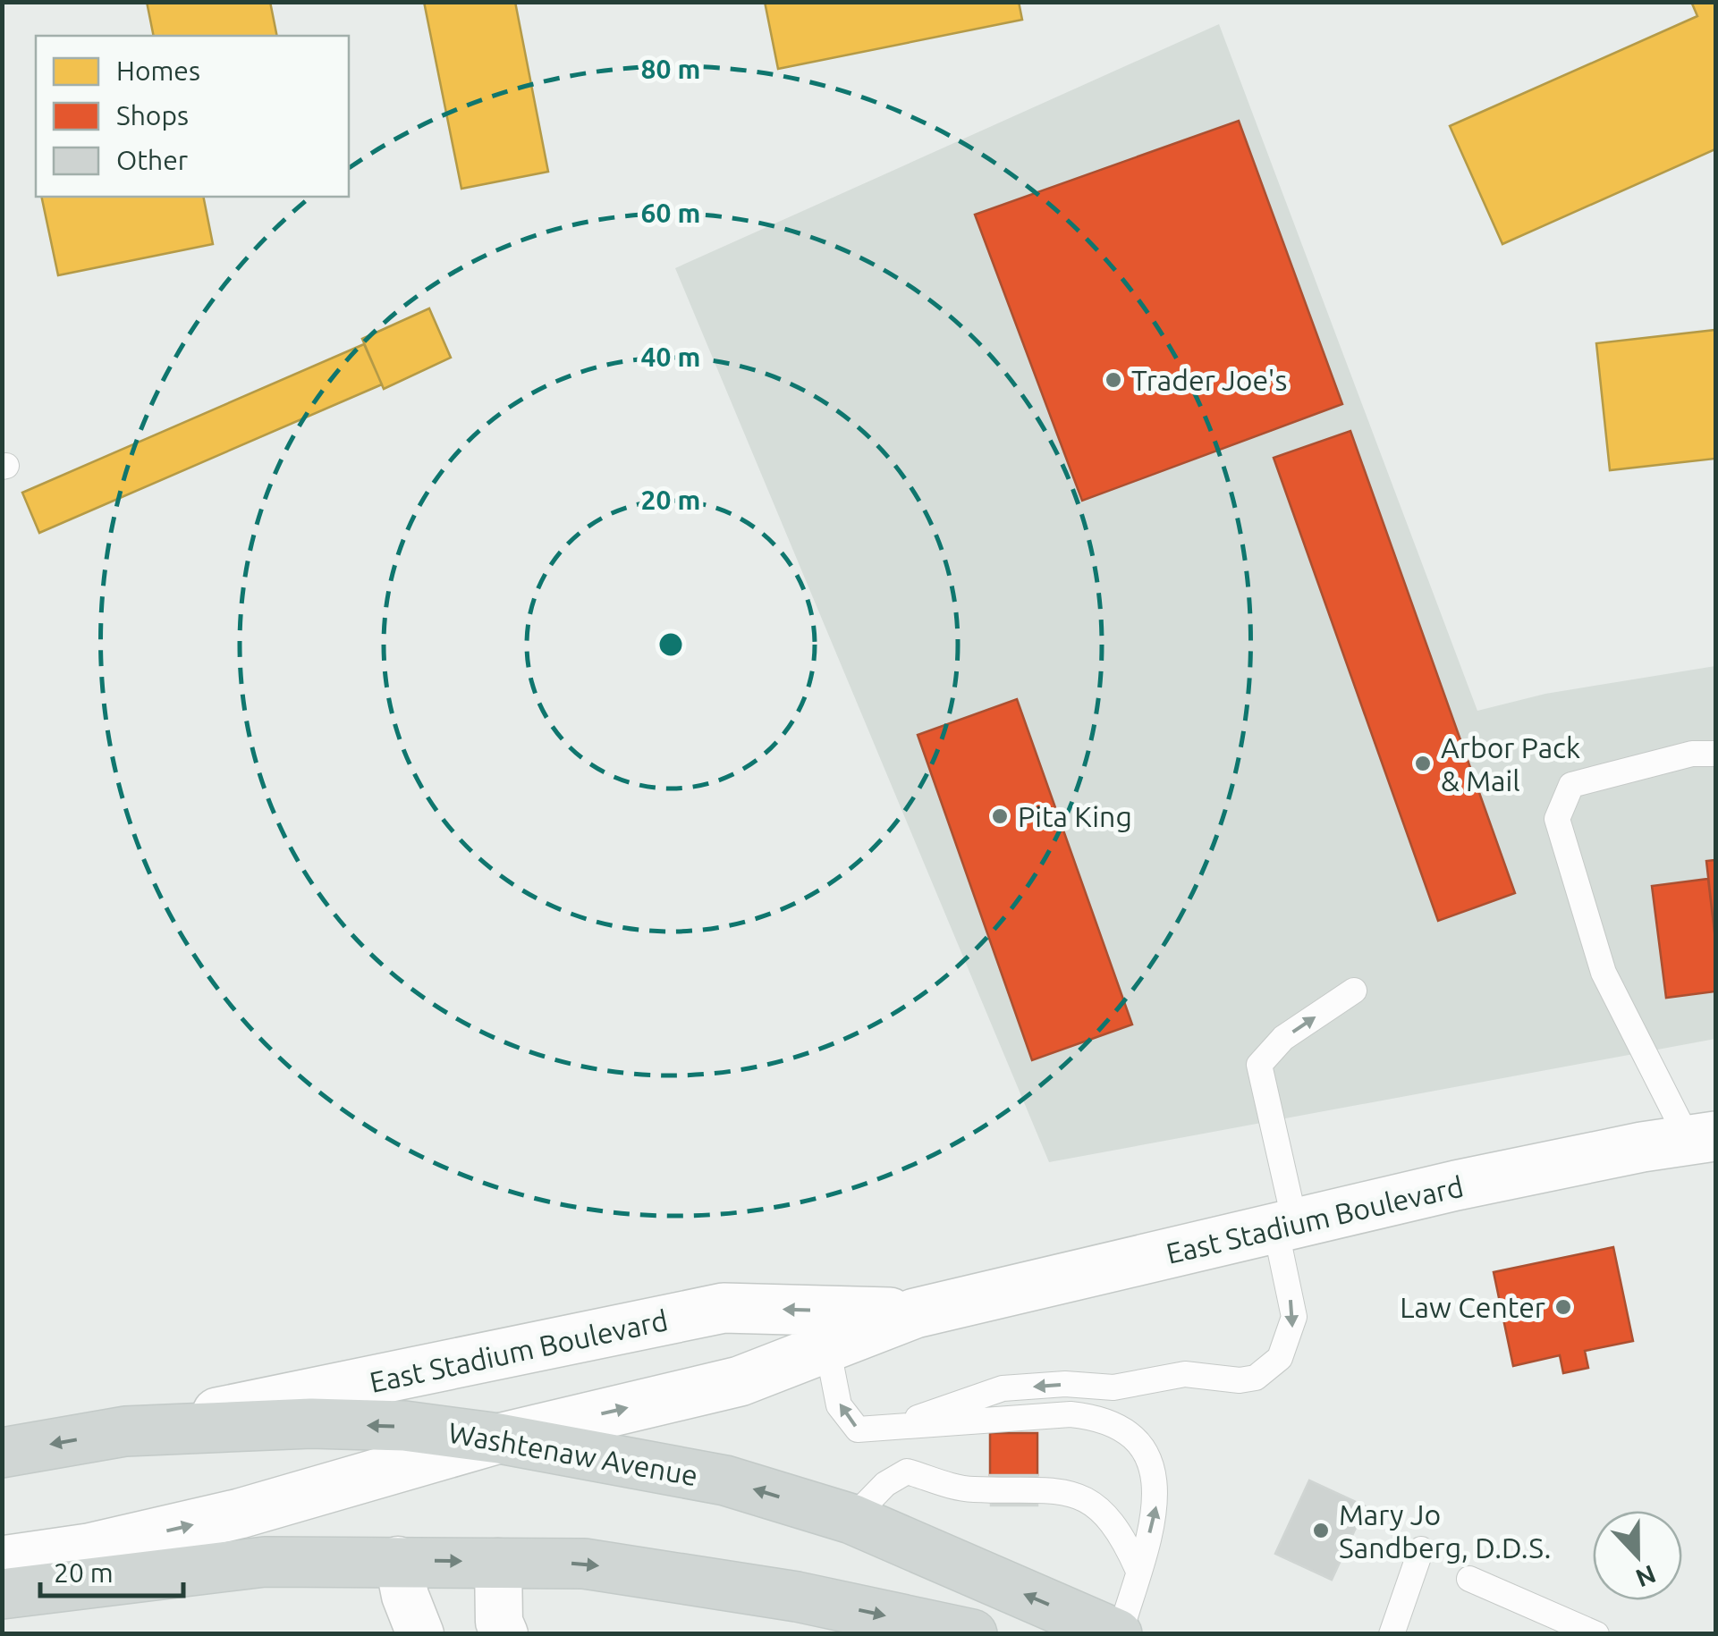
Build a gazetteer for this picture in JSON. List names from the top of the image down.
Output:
{
  "streets": {
    "main road": ["East Stadium Boulevard", "Washtenaw Avenue"]
  },
  "crossings": [
    ["East Stadium Boulevard", "Washtenaw Avenue"]
  ],
  "places": [
    "Trader Joe's",
    "Arbor Pack & Mail",
    "Pita King",
    "Law Center",
    "Mary Jo Sandberg, D.D.S."
  ],
  "legend": ["Homes", "Shops", "Other"],
  "scale_bar": "20 m",
  "north": "bottom",
  "rings": [
    "80 m",
    "60 m",
    "40 m",
    "20 m"
  ]
}
